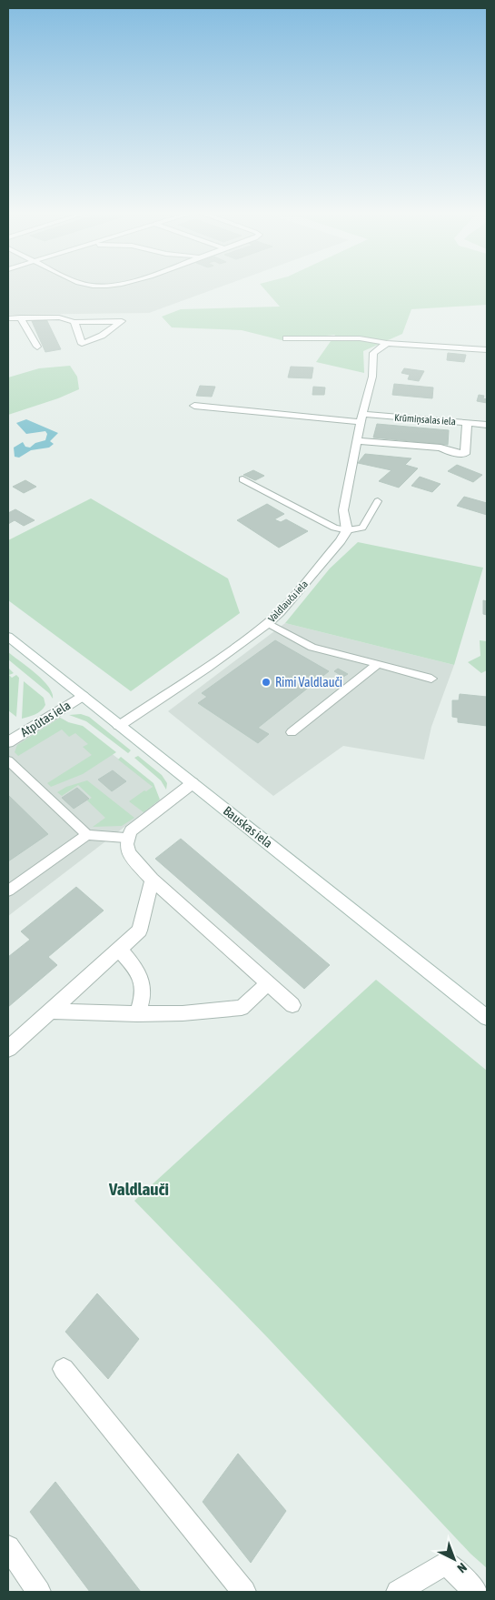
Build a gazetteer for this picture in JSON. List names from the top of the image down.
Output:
{
  "streets": {
    "street": [
      "Krūmiņsalas iela",
      "Valdlauču iela",
      "Atpūtas iela",
      "Bauskas iela"
    ]
  },
  "crossings": [
    ["Valdlauču iela", "Bauskas iela"],
    ["Atpūtas iela", "Bauskas iela"]
  ],
  "districts": ["Valdlauči"],
  "places": ["Rimi Valdlauči"],
  "north": "bottom right"
}
